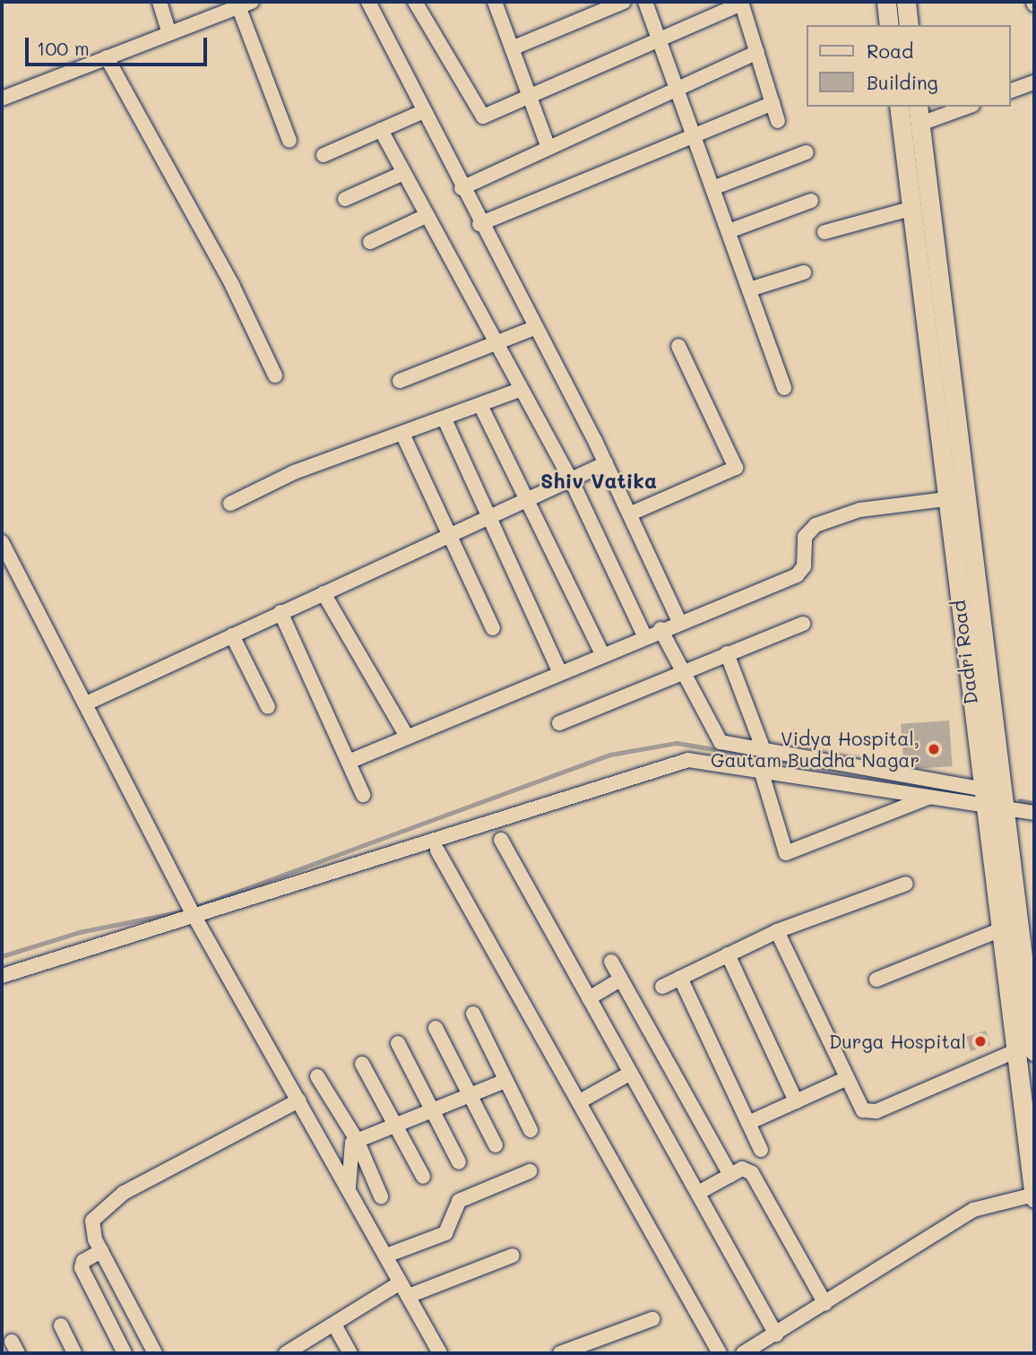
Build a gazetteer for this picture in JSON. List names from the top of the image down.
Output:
{
  "streets": {
    "street": ["Dadri Road"]
  },
  "districts": ["Shiv Vatika"],
  "places": ["Vidya Hospital, Gautam Buddha Nagar", "Durga Hospital"],
  "legend": ["Road", "Building"],
  "scale_bar": "100 m"
}
